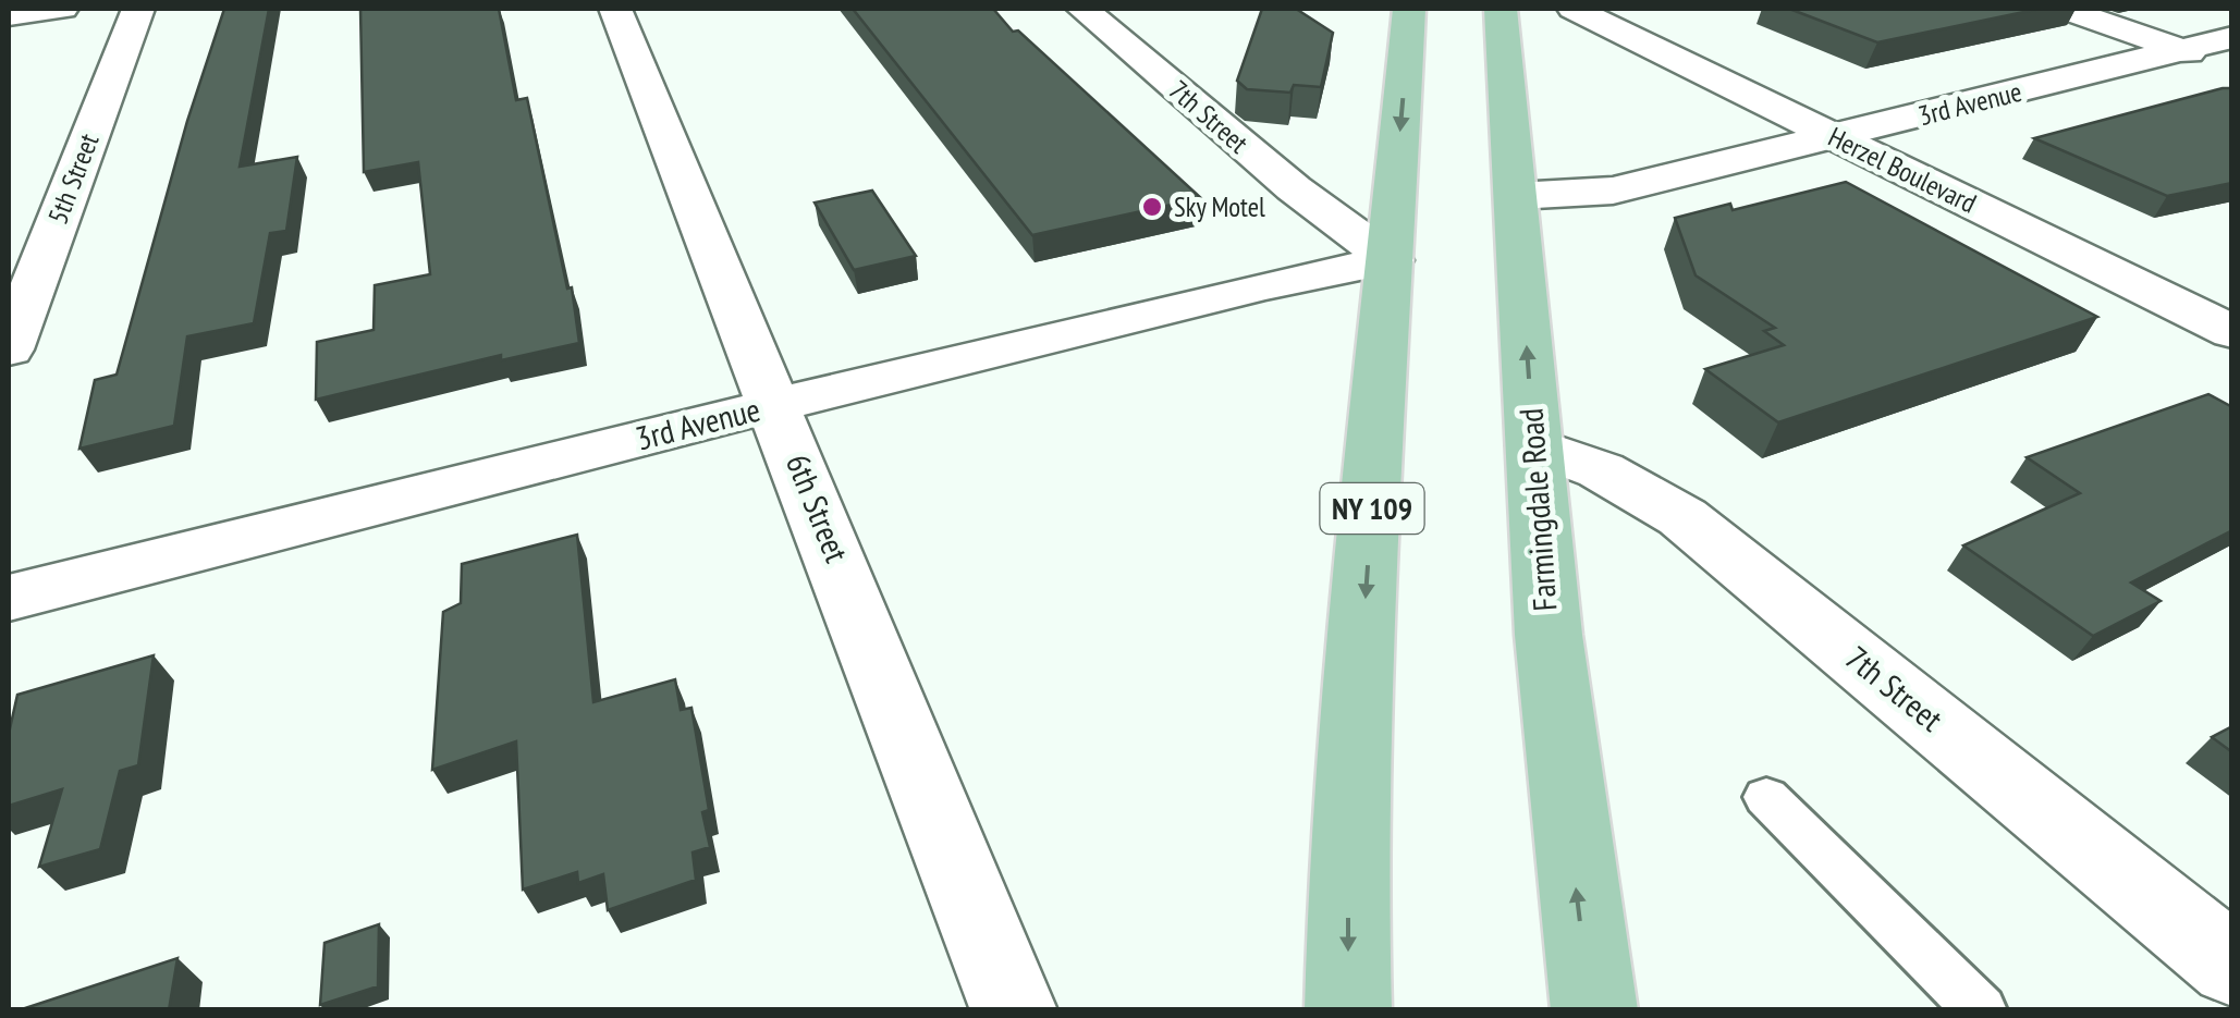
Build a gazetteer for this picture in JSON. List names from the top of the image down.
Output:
{
  "streets": {
    "main road": ["NY 109", "Farmingdale Road"],
    "street": [
      "3rd Avenue",
      "7th Street",
      "Herzel Boulevard",
      "5th Street",
      "6th Street"
    ]
  },
  "crossings": [
    ["3rd Avenue", "7th Street"],
    ["3rd Avenue", "Herzel Boulevard"],
    ["3rd Avenue", "6th Street"],
    ["3rd Avenue", "NY 109"],
    ["3rd Avenue", "Farmingdale Road"],
    ["7th Street", "NY 109"],
    ["7th Street", "Farmingdale Road"]
  ],
  "places": ["Sky Motel"]
}
